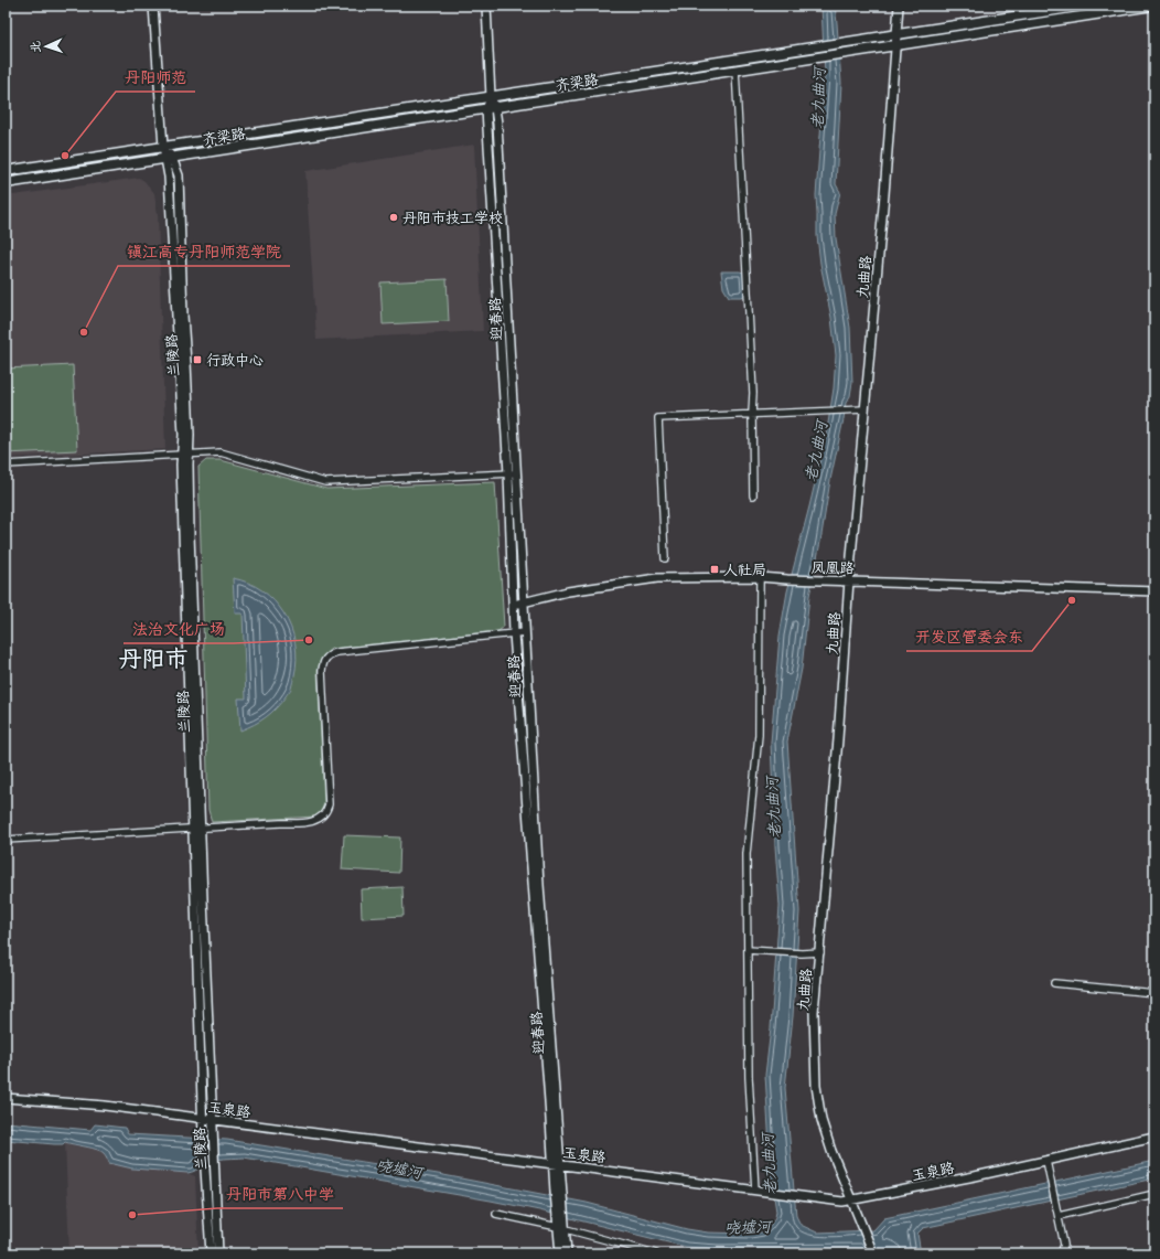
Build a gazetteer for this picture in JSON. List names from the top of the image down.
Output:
{
  "streets": {
    "main road": ["齐梁路"],
    "street": [
      "九曲路",
      "迎春路",
      "兰陵路",
      "凤凰路",
      "玉泉路"
    ]
  },
  "crossings": [
    ["齐梁路", "九曲路"],
    ["齐梁路", "迎春路"],
    ["齐梁路", "兰陵路"],
    ["九曲路", "凤凰路"],
    ["九曲路", "玉泉路"],
    ["迎春路", "凤凰路"],
    ["迎春路", "玉泉路"],
    ["兰陵路", "玉泉路"]
  ],
  "districts": ["丹阳市"],
  "water": ["老九曲河", "哓墟河"],
  "places": {
    "other": [
      "丹阳师范",
      "丹阳市技工学校",
      "镇江高专丹阳师范学院",
      "开发区管委会东",
      "法治文化广场",
      "丹阳市第八中学"
    ],
    "transit": ["行政中心", "人社局"]
  },
  "north": "left"
}
